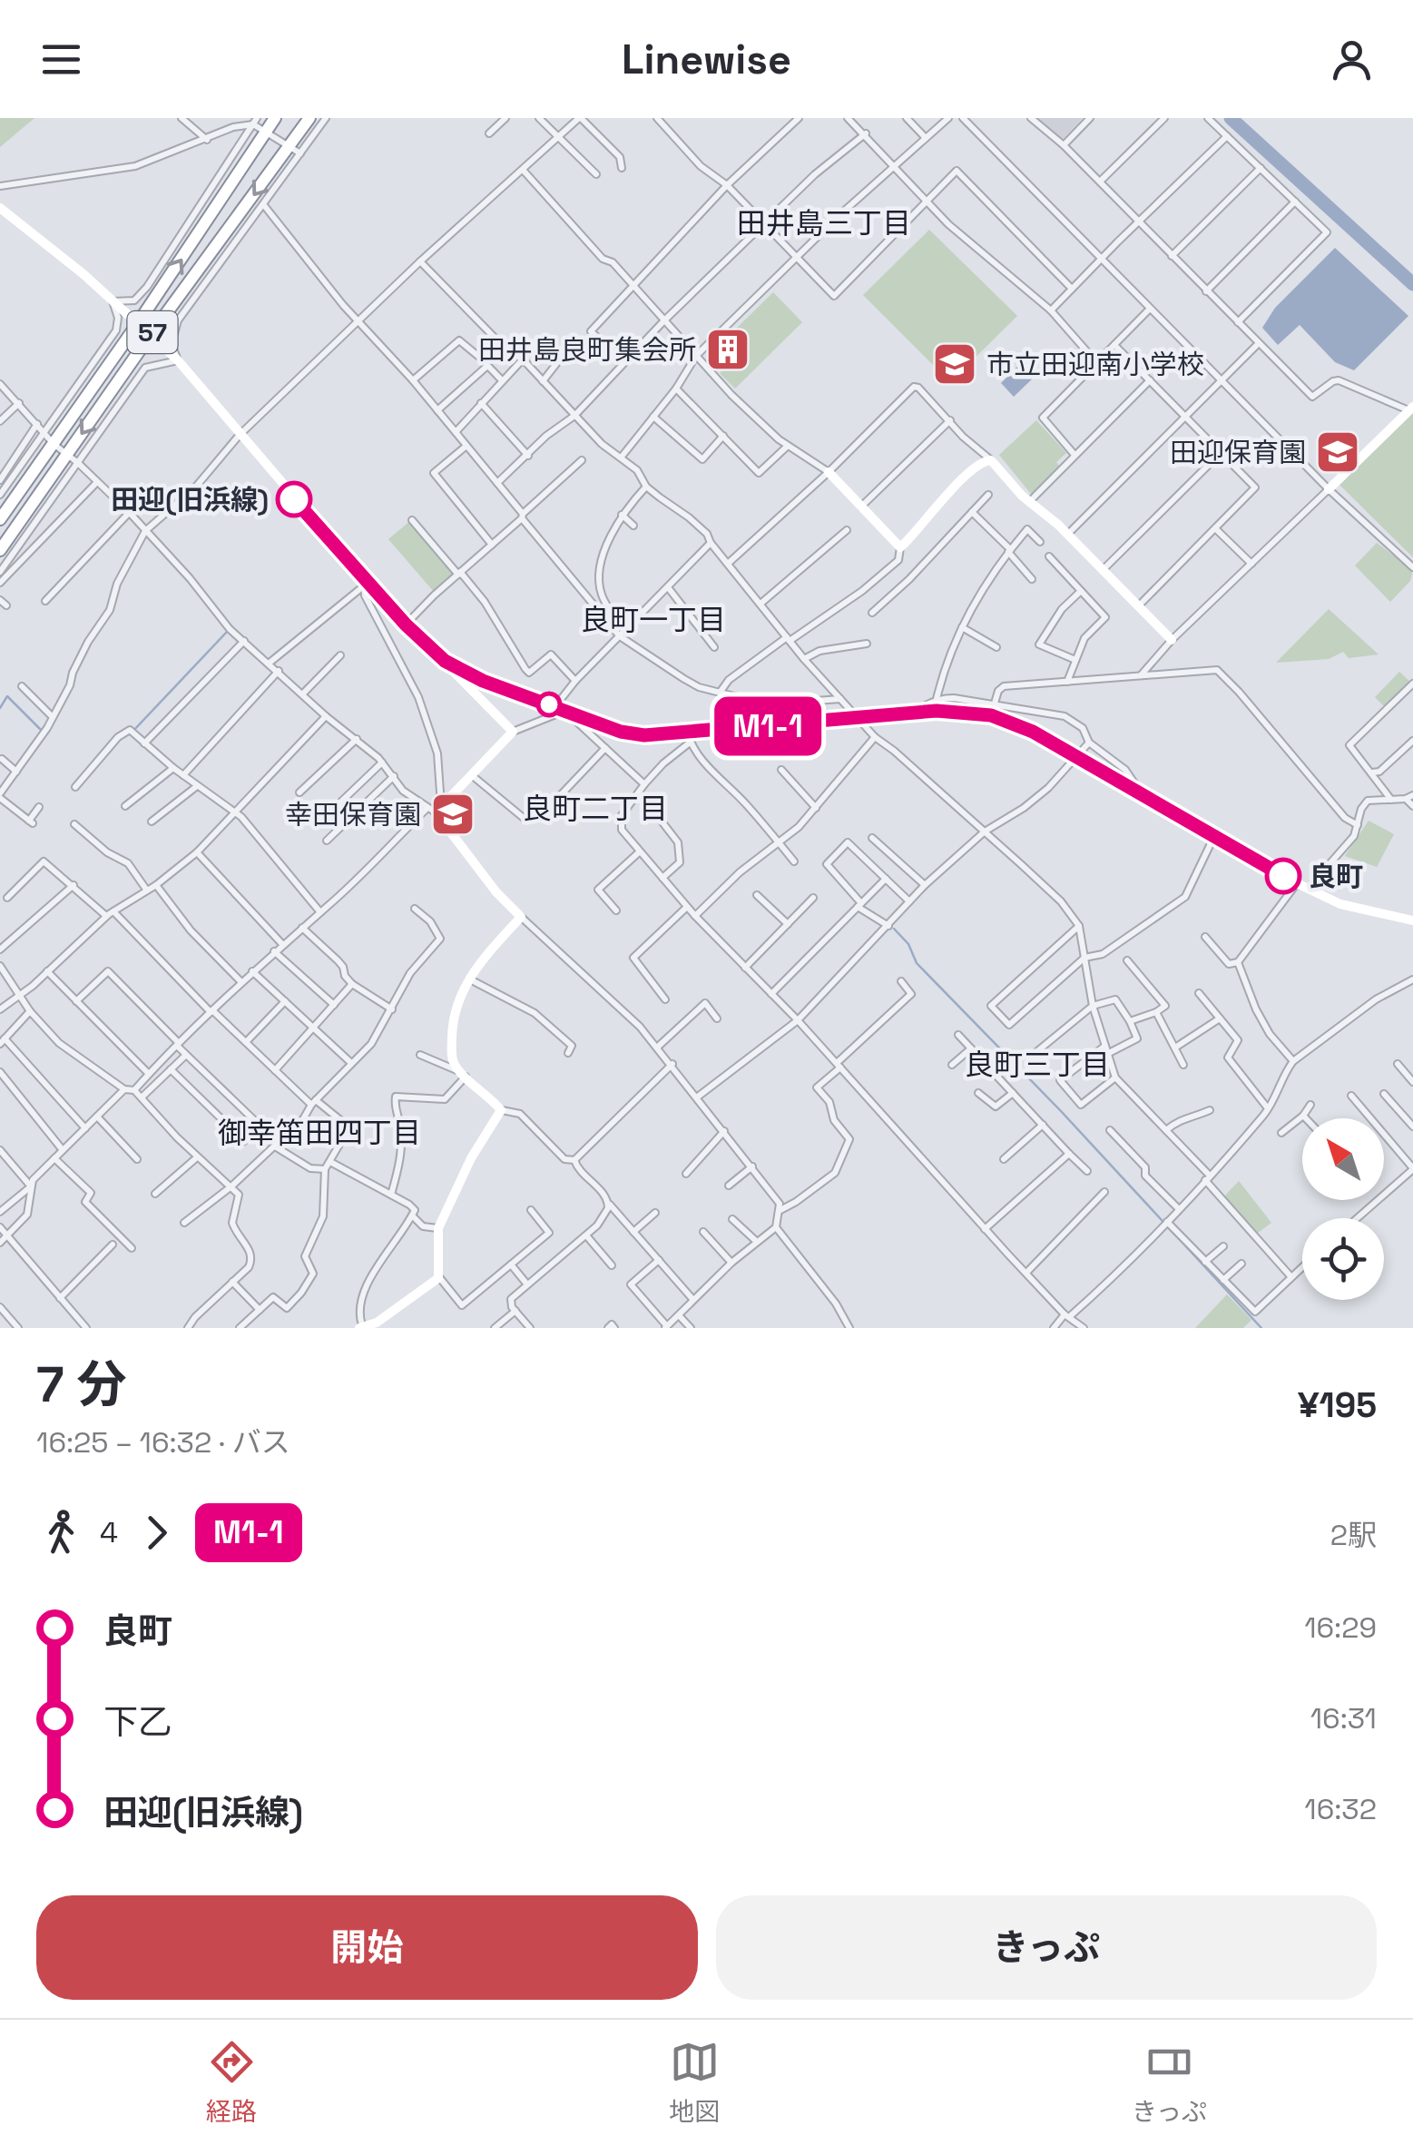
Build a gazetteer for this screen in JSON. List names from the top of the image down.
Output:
{
  "streets": {
    "highway": ["57"]
  },
  "districts": [
    "田井島三丁目",
    "良町一丁目",
    "良町二丁目",
    "良町三丁目",
    "御幸笛田四丁目"
  ],
  "places": {
    "building": ["田井島良町集会所"],
    "school or university": ["市立田迎南小学校", "田迎保育園", "幸田保育園"],
    "other": ["田迎(旧浜線)", "良町"]
  },
  "lines": ["bus line M1-1"],
  "north": "top left",
  "page": {
    "header": "Linewise",
    "on_map": "M1-1",
    "heading": ["7 分", "16:25 – 16:32 · バス", "¥195"],
    "legs": ["4", "M1-1", "2駅"],
    "list": [
      {
        "name": "良町",
        "value": "16:29"
      },
      {
        "name": "下乙",
        "value": "16:31"
      },
      {
        "name": "田迎(旧浜線)",
        "value": "16:32"
      }
    ],
    "buttons": ["開始", "きっぷ"],
    "tabs": ["経路", "地図", "きっぷ"]
  }
}
